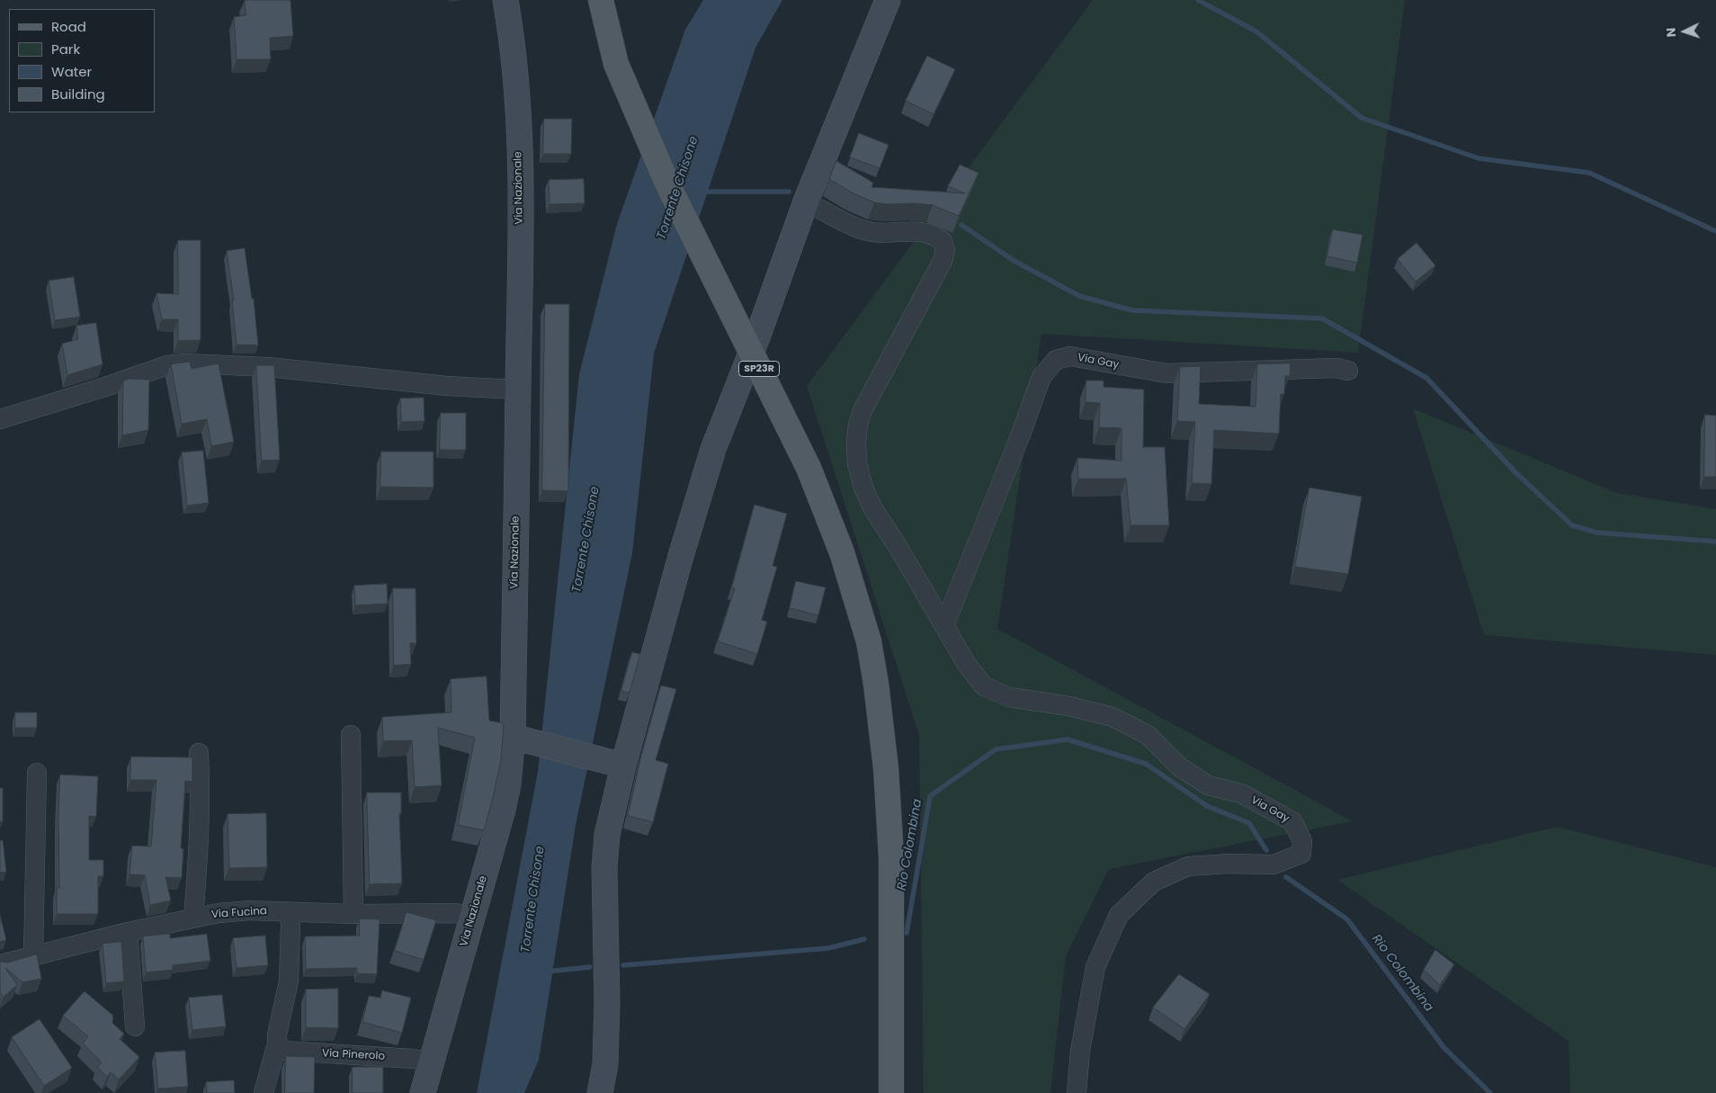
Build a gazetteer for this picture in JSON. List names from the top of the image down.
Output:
{
  "streets": {
    "main road": ["SP23R"],
    "street": [
      "Via Nazionale",
      "Via Gay",
      "Via Fucina",
      "Via Pinerolo"
    ]
  },
  "crossings": [
    ["Via Nazionale", "Via Fucina"],
    ["Via Nazionale", "Via Pinerolo"]
  ],
  "water": ["Torrente Chisone", "Rio Colombina"],
  "legend": [
    "Road",
    "Park",
    "Water",
    "Building"
  ],
  "north": "left"
}
